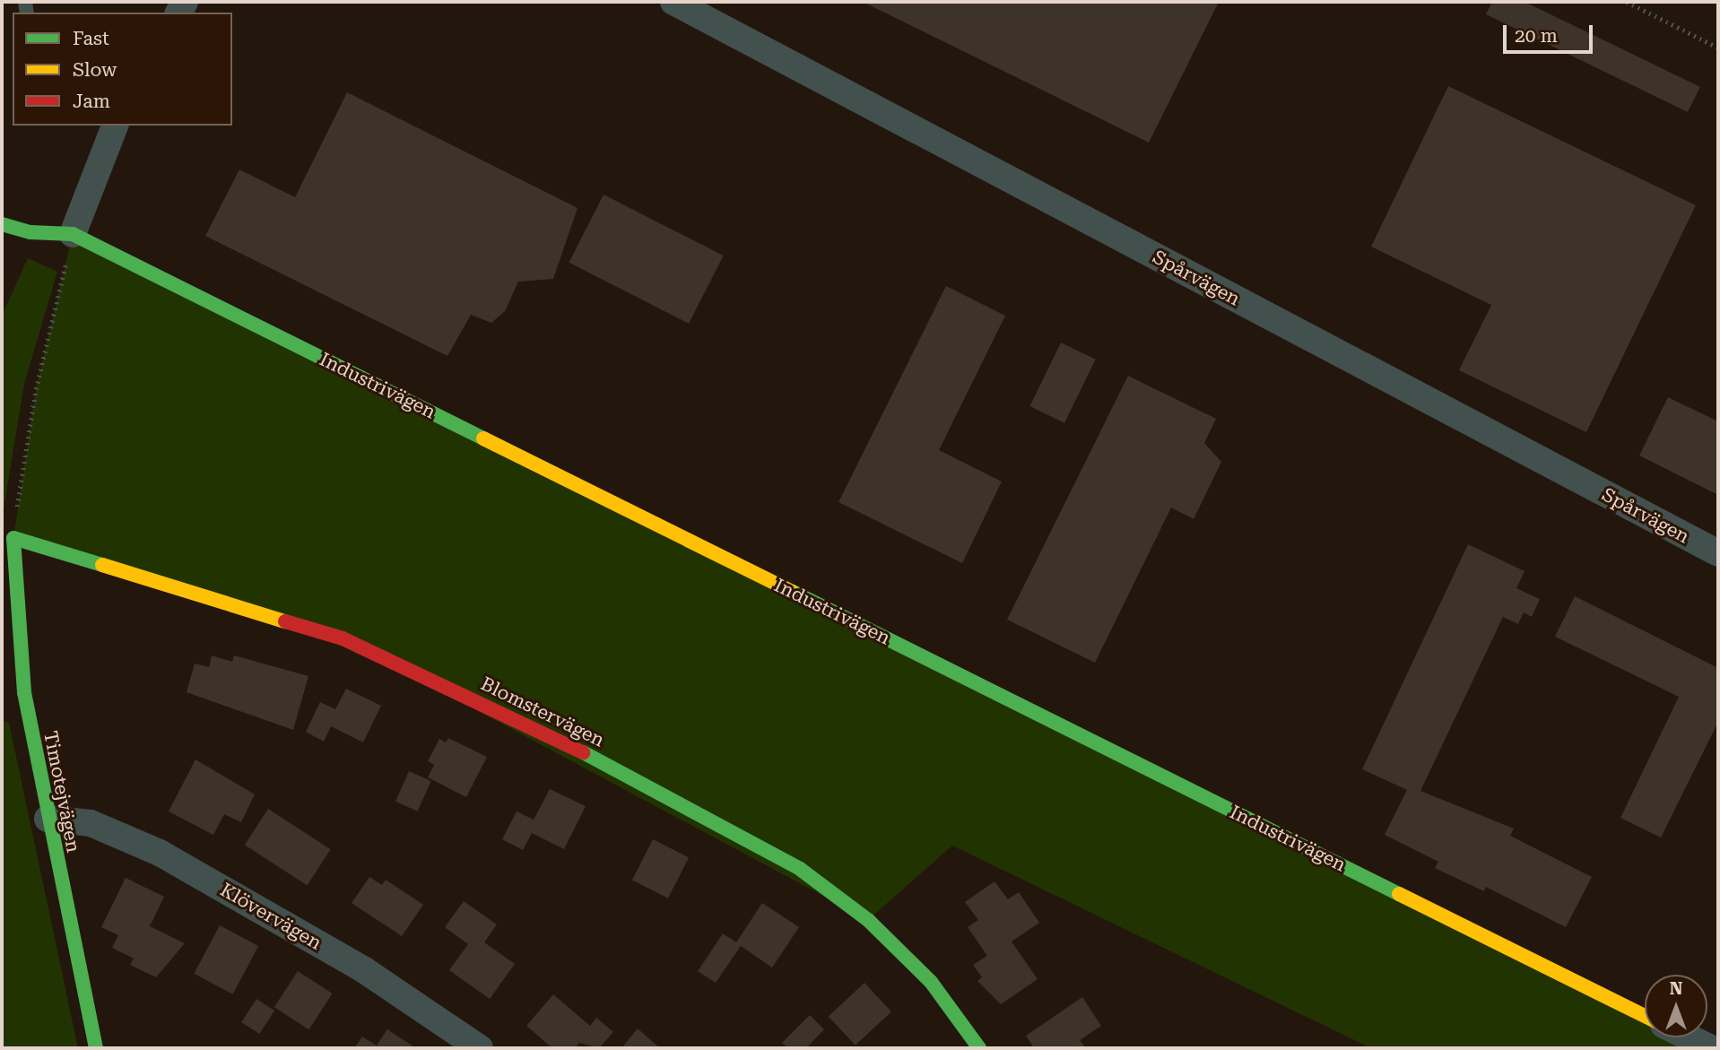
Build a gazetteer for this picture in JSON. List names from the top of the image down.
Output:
{
  "streets": {
    "street": [
      "Spårvägen",
      "Industrivägen",
      "Blomstervägen",
      "Timotejvägen",
      "Klövervägen"
    ]
  },
  "crossings": [
    ["Blomstervägen", "Timotejvägen"],
    ["Timotejvägen", "Klövervägen"]
  ],
  "legend": ["Fast", "Slow", "Jam"],
  "scale_bar": "20 m",
  "north": "top"
}
